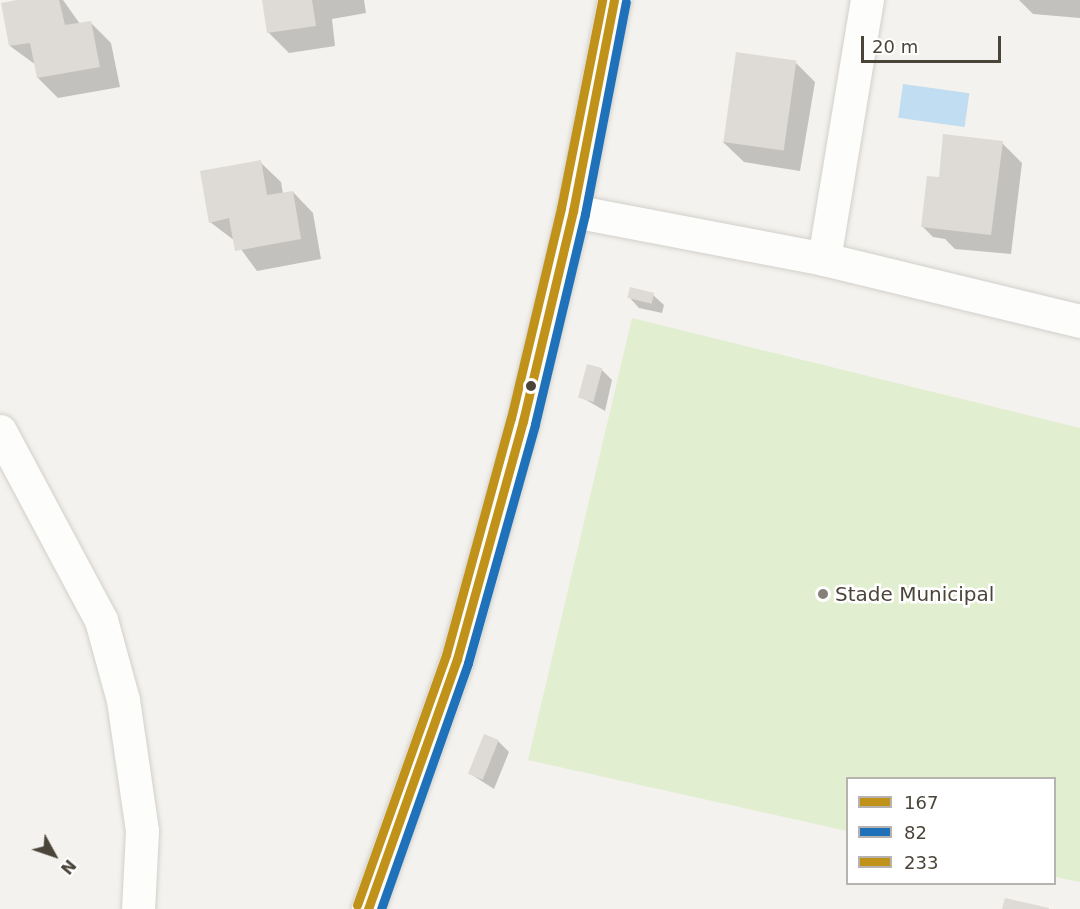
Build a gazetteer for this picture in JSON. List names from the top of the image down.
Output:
{
  "places": ["Stade Municipal"],
  "lines": ["transit line 167", "transit line 233", "transit line 82"],
  "legend": ["167", "82", "233"],
  "scale_bar": "20 m",
  "north": "bottom right"
}
